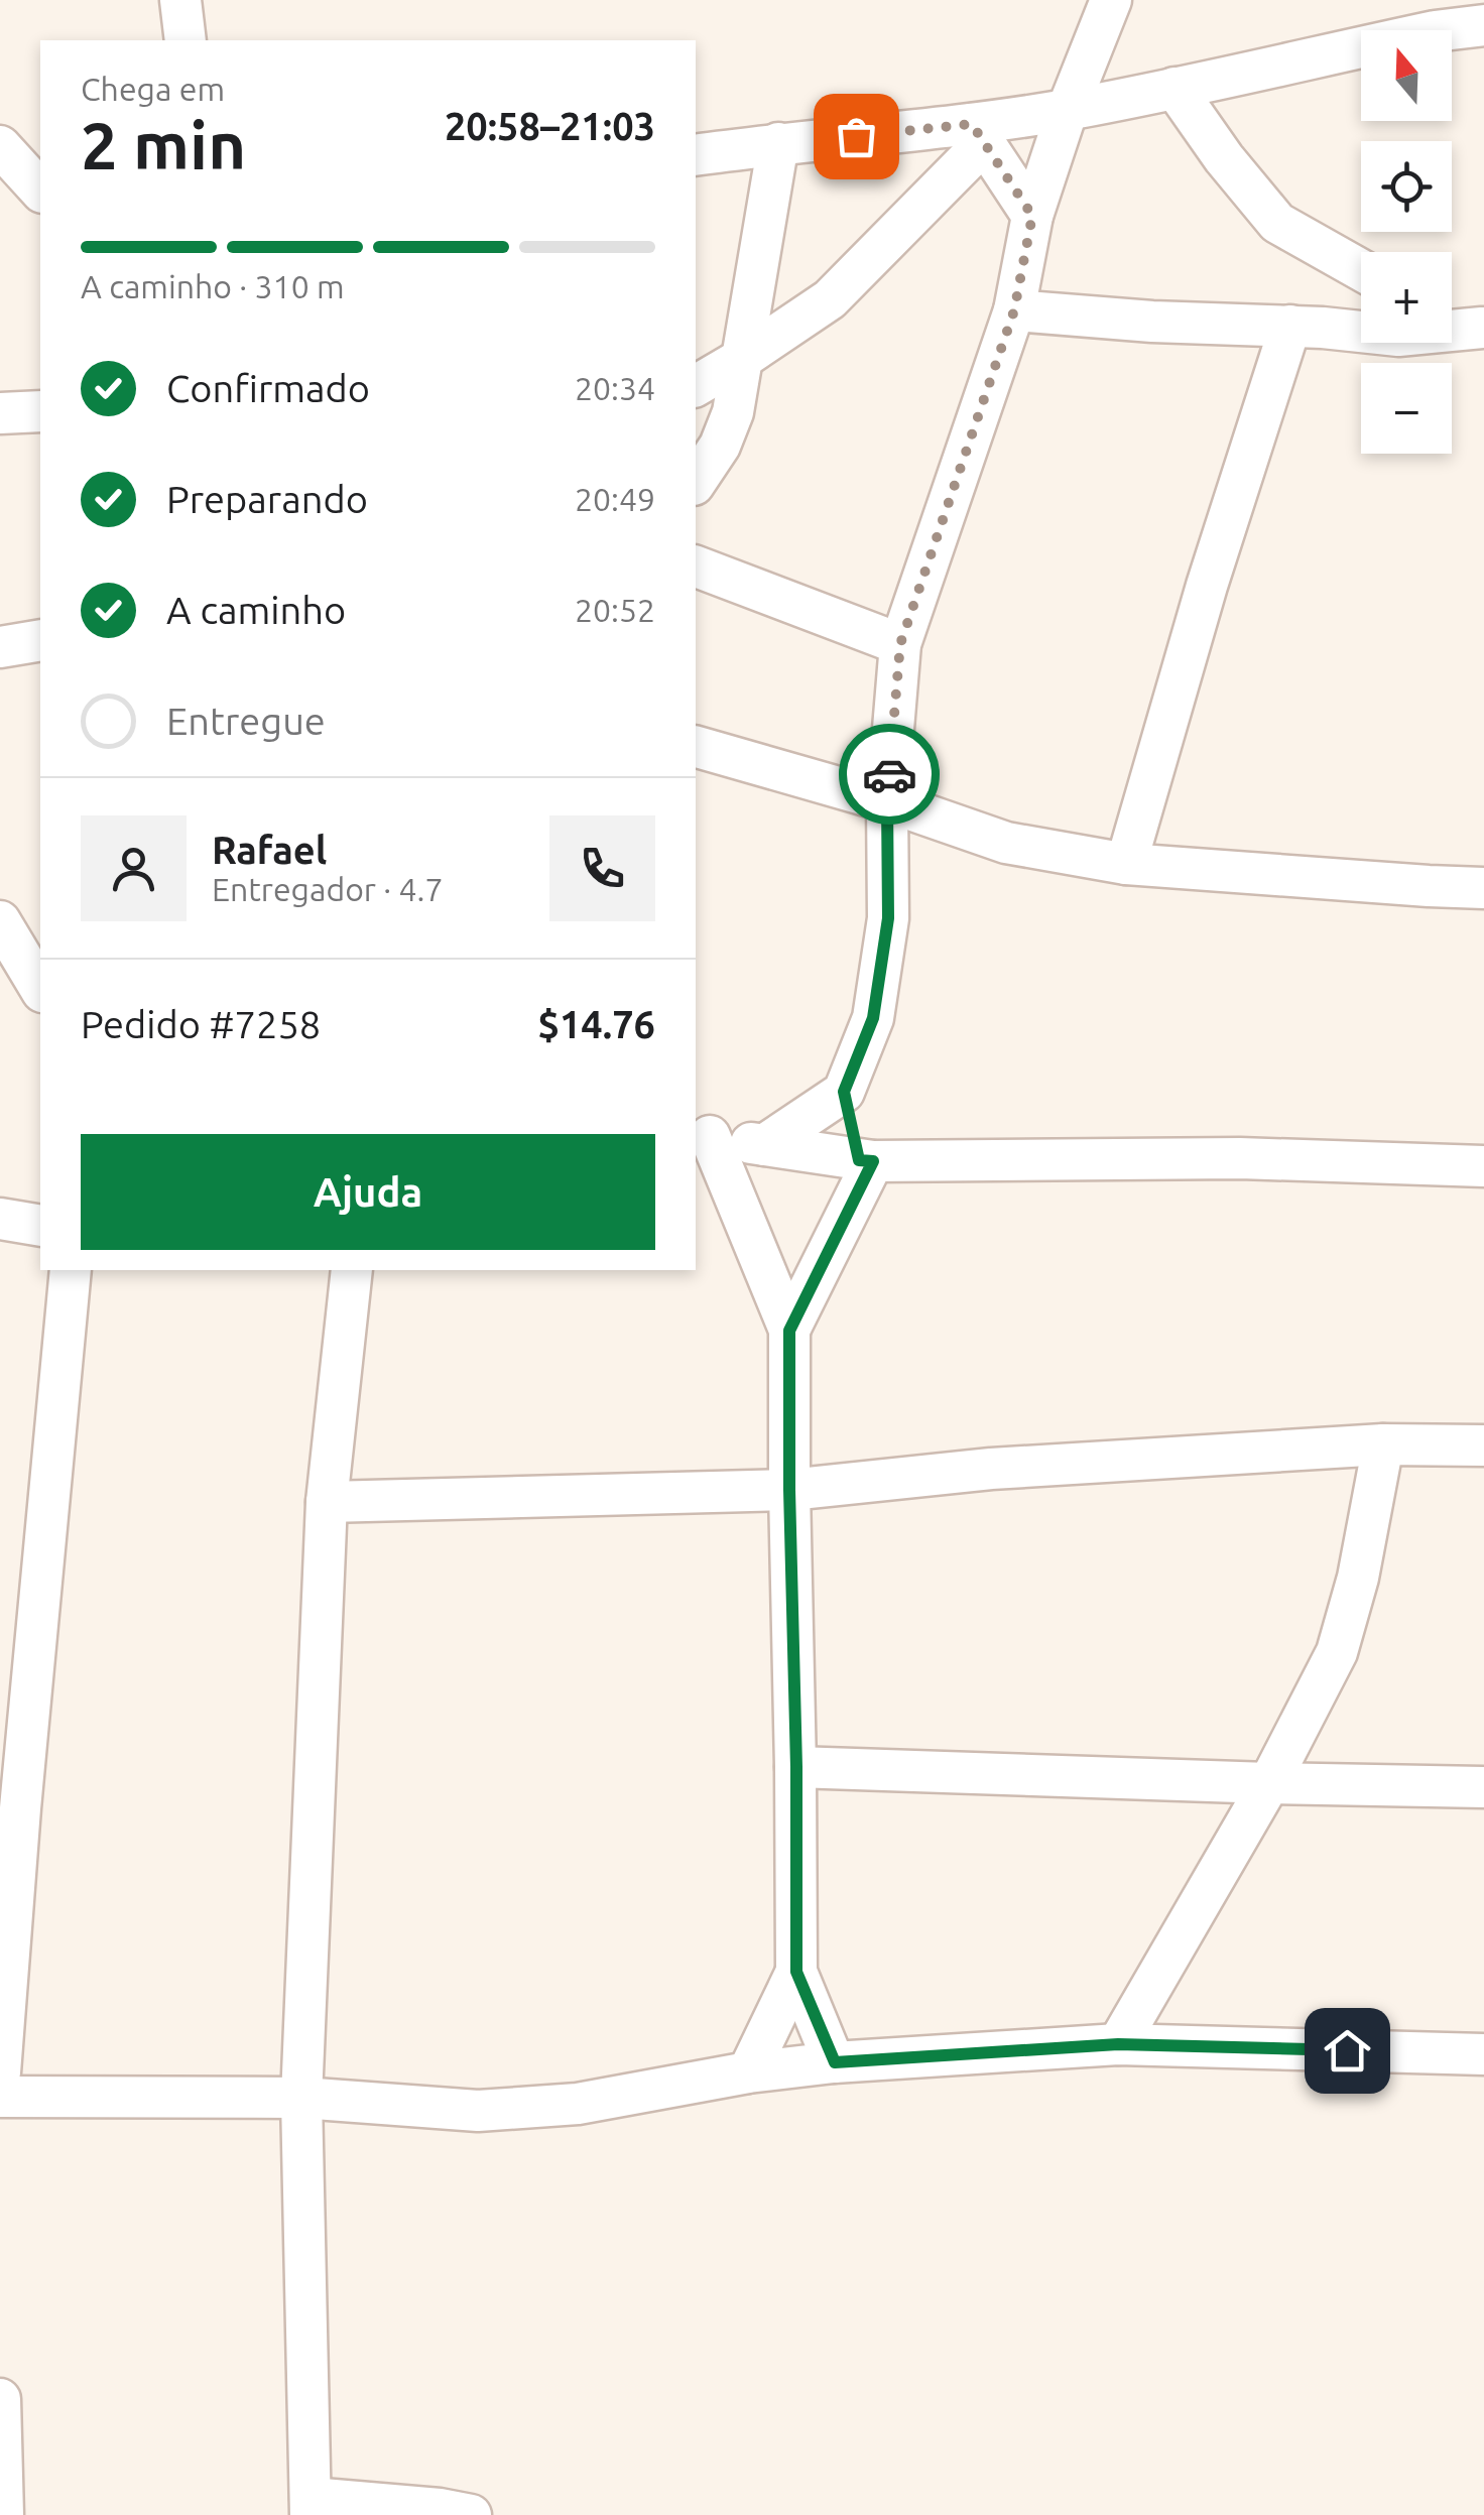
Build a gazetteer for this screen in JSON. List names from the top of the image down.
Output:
{
  "north": "top",
  "page": {
    "map_buttons": ["+", "−"],
    "heading": ["2 min", "Chega em", "20:58–21:03"],
    "panel": [
      "Rafael",
      "Entregador · 4.7",
      "Pedido #7258",
      "$14.76"
    ],
    "bar": "A caminho · 310 m",
    "list": [
      ["Confirmado", "20:34"],
      ["Preparando", "20:49"],
      ["A caminho", "20:52"],
      "Entregue"
    ],
    "buttons": "Ajuda"
  }
}
